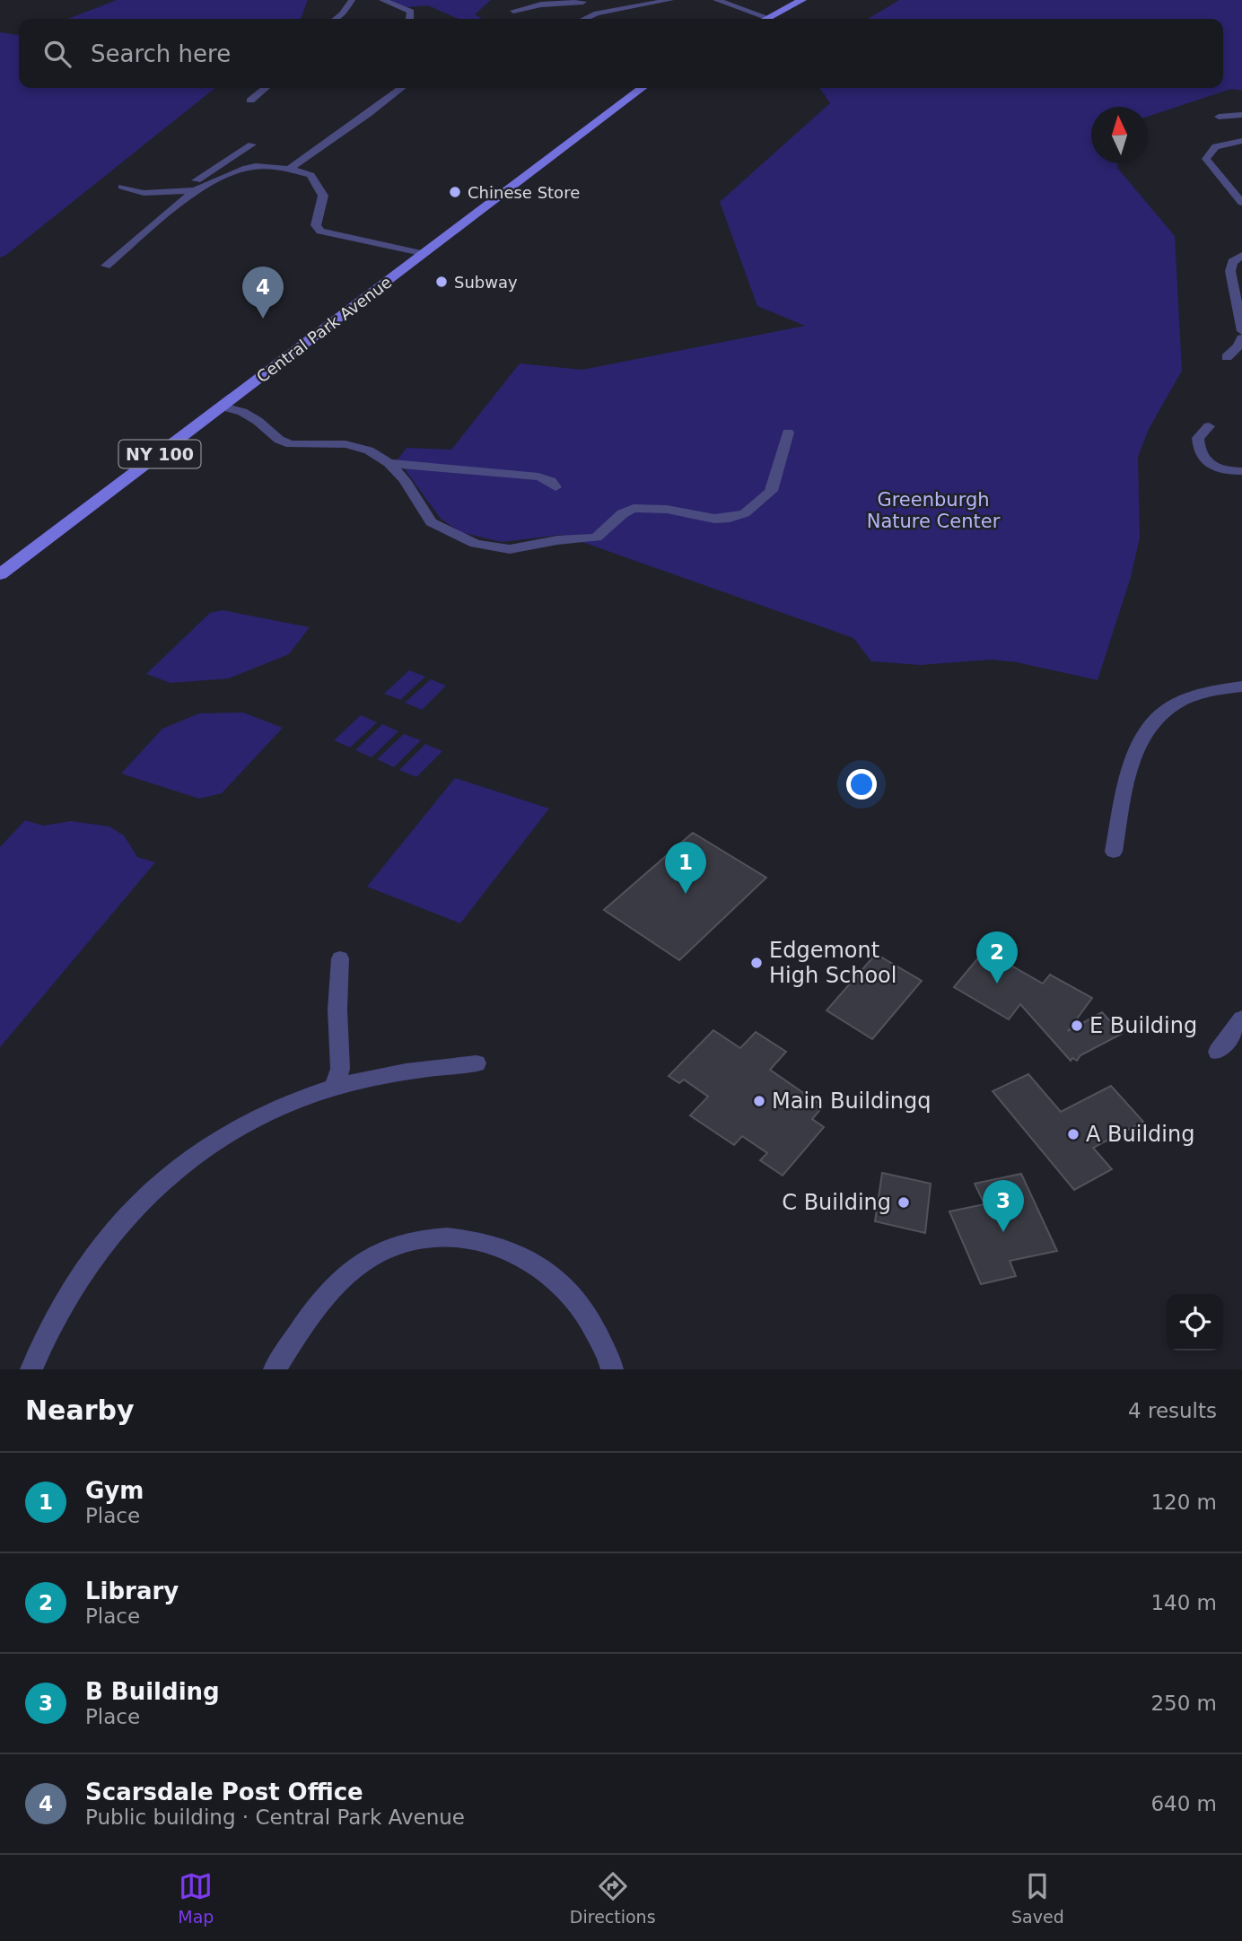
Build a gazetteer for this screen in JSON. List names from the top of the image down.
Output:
{
  "streets": {
    "main road": ["Central Park Avenue", "NY 100"]
  },
  "parks": ["Greenburgh Nature Center"],
  "places": [
    "Chinese Store",
    "Subway",
    "Edgemont High School",
    "E Building",
    "Main Buildingq",
    "A Building",
    "C Building"
  ],
  "north": "top",
  "page": {
    "search": "Search here",
    "pins": [
      "4",
      "1",
      "2",
      "3"
    ],
    "heading": ["Nearby", "4 results"],
    "list": [
      {
        "mark": "1",
        "name": "Gym",
        "note": "Place",
        "value": "120 m"
      },
      {
        "mark": "2",
        "name": "Library",
        "note": "Place",
        "value": "140 m"
      },
      {
        "mark": "3",
        "name": "B Building",
        "note": "Place",
        "value": "250 m"
      },
      {
        "mark": "4",
        "name": "Scarsdale Post Office",
        "note": "Public building · Central Park Avenue",
        "value": "640 m"
      }
    ],
    "nav": ["Map", "Directions", "Saved"]
  }
}
